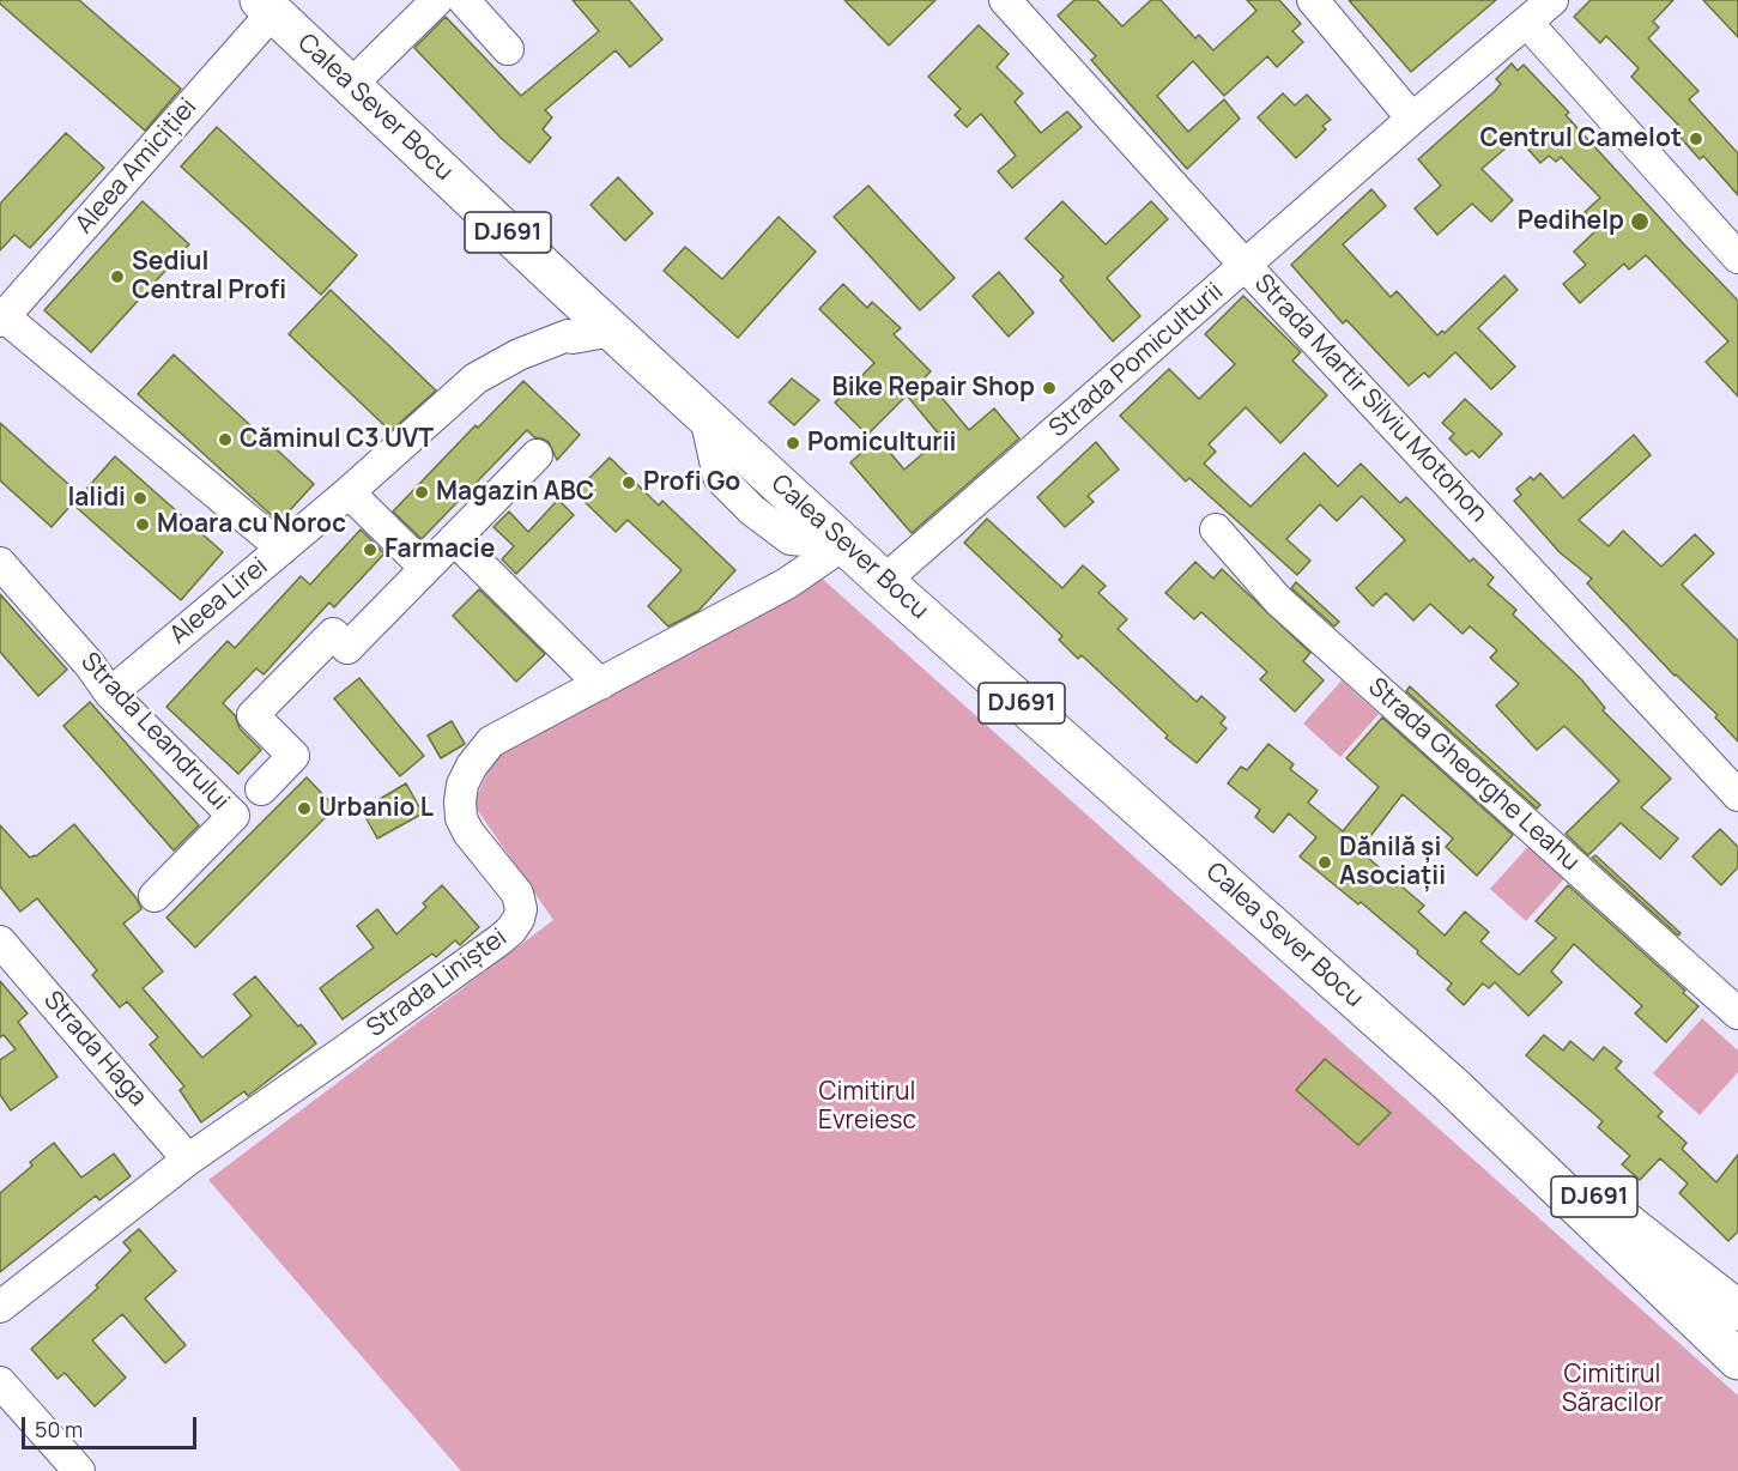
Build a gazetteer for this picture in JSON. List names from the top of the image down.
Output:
{
  "streets": {
    "main road": ["Calea Sever Bocu", "DJ691"],
    "street": [
      "Aleea Amiciției",
      "Strada Pomiculturii",
      "Strada Martir Silviu Motohon",
      "Aleea Lirei",
      "Strada Leandrului",
      "Strada Gheorghe Leahu",
      "Strada Liniștei",
      "Strada Haga"
    ]
  },
  "crossings": [
    ["Calea Sever Bocu", "Aleea Amiciției"],
    ["Calea Sever Bocu", "Strada Pomiculturii"],
    ["Calea Sever Bocu", "Aleea Lirei"],
    ["Calea Sever Bocu", "Strada Liniștei"],
    ["Strada Pomiculturii", "Strada Martir Silviu Motohon"],
    ["Aleea Lirei", "Strada Leandrului"],
    ["Strada Liniștei", "Strada Haga"]
  ],
  "parks": ["Cimitirul Evreiesc", "Cimitirul Săracilor"],
  "places": [
    "Centrul Camelot",
    "Pedihelp",
    "Sediul Central Profi",
    "Bike Repair Shop",
    "Căminul C3 UVT",
    "Pomiculturii",
    "Profi Go",
    "Magazin ABC",
    "Ialidi",
    "Moara cu Noroc",
    "Farmacie",
    "Urbanio L",
    "Dănilă și Asociații"
  ],
  "scale_bar": "50 m"
}
